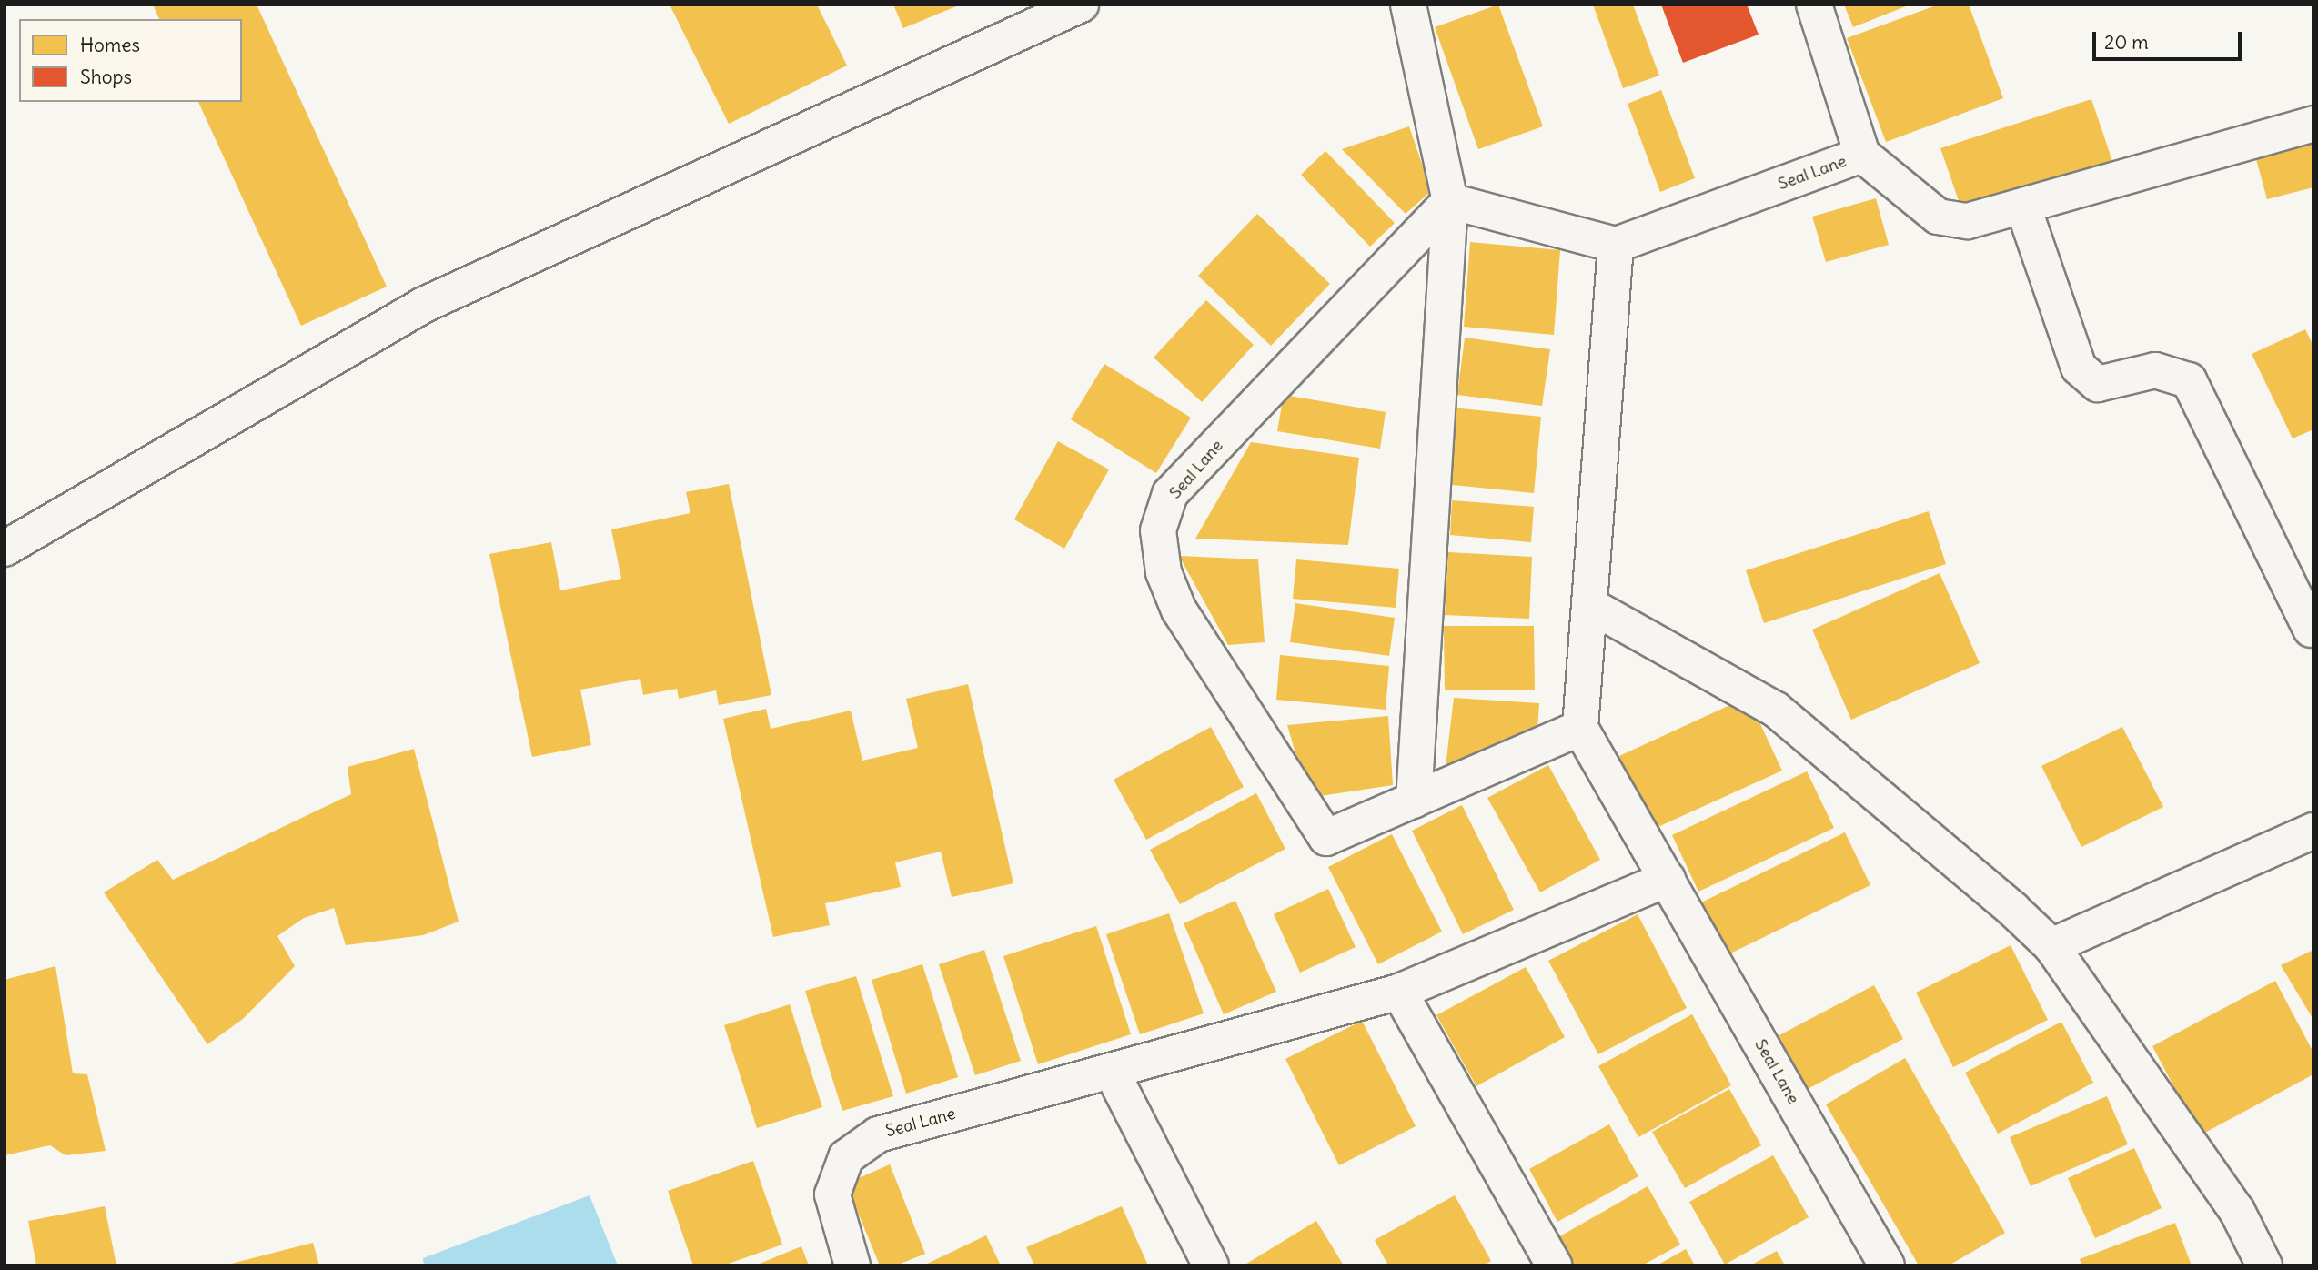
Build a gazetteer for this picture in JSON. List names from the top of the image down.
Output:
{
  "streets": {
    "street": ["Seal Lane"]
  },
  "legend": ["Homes", "Shops"],
  "scale_bar": "20 m"
}
